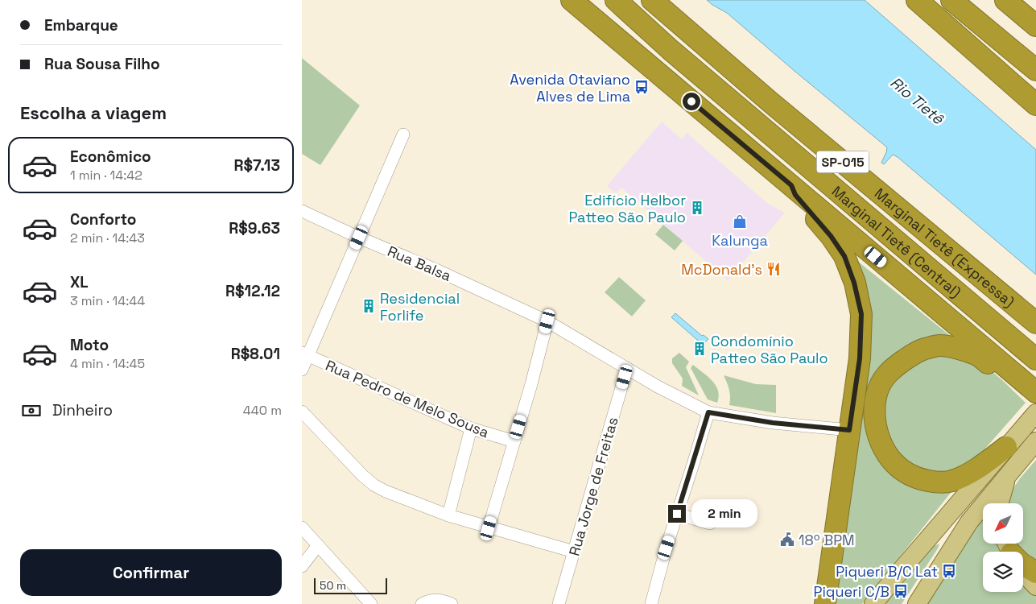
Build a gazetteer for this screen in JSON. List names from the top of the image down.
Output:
{
  "streets": {
    "highway": ["SP-015", "Marginal Tietê (Central)", "Marginal Tietê (Expressa)"],
    "street": ["Rua Balsa", "Rua Pedro de Melo Sousa", "Rua Jorge de Freitas"]
  },
  "crossings": [
    ["Rua Balsa", "Rua Jorge de Freitas"]
  ],
  "water": ["Rio Tietê"],
  "places": {
    "bus stop": ["Avenida Otaviano Alves de Lima", "Piqueri B/C Lat", "Piqueri C/B"],
    "building": ["Edifício Helbor Patteo São Paulo", "Residencial Forlife", "Condomínio Patteo São Paulo"],
    "shop": ["Kalunga"],
    "restaurant": ["McDonald's"],
    "public building": ["18º BPM"]
  },
  "scale_bar": "50 m",
  "north": "bottom left",
  "page": {
    "banner": ["Embarque", "Rua Sousa Filho"],
    "heading": "Escolha a viagem",
    "list": [
      {
        "name": "Econômico",
        "note": "1 min · 14:42",
        "value": "R$7.13"
      },
      {
        "name": "Conforto",
        "note": "2 min · 14:43",
        "value": "R$9.63"
      },
      {
        "name": "XL",
        "note": "3 min · 14:44",
        "value": "R$12.12"
      },
      {
        "name": "Moto",
        "note": "4 min · 14:45",
        "value": "R$8.01"
      }
    ],
    "pay": ["Dinheiro", "440 m"],
    "bubble": "2 min",
    "buttons": "Confirmar",
    "scale": "50 m"
  }
}
